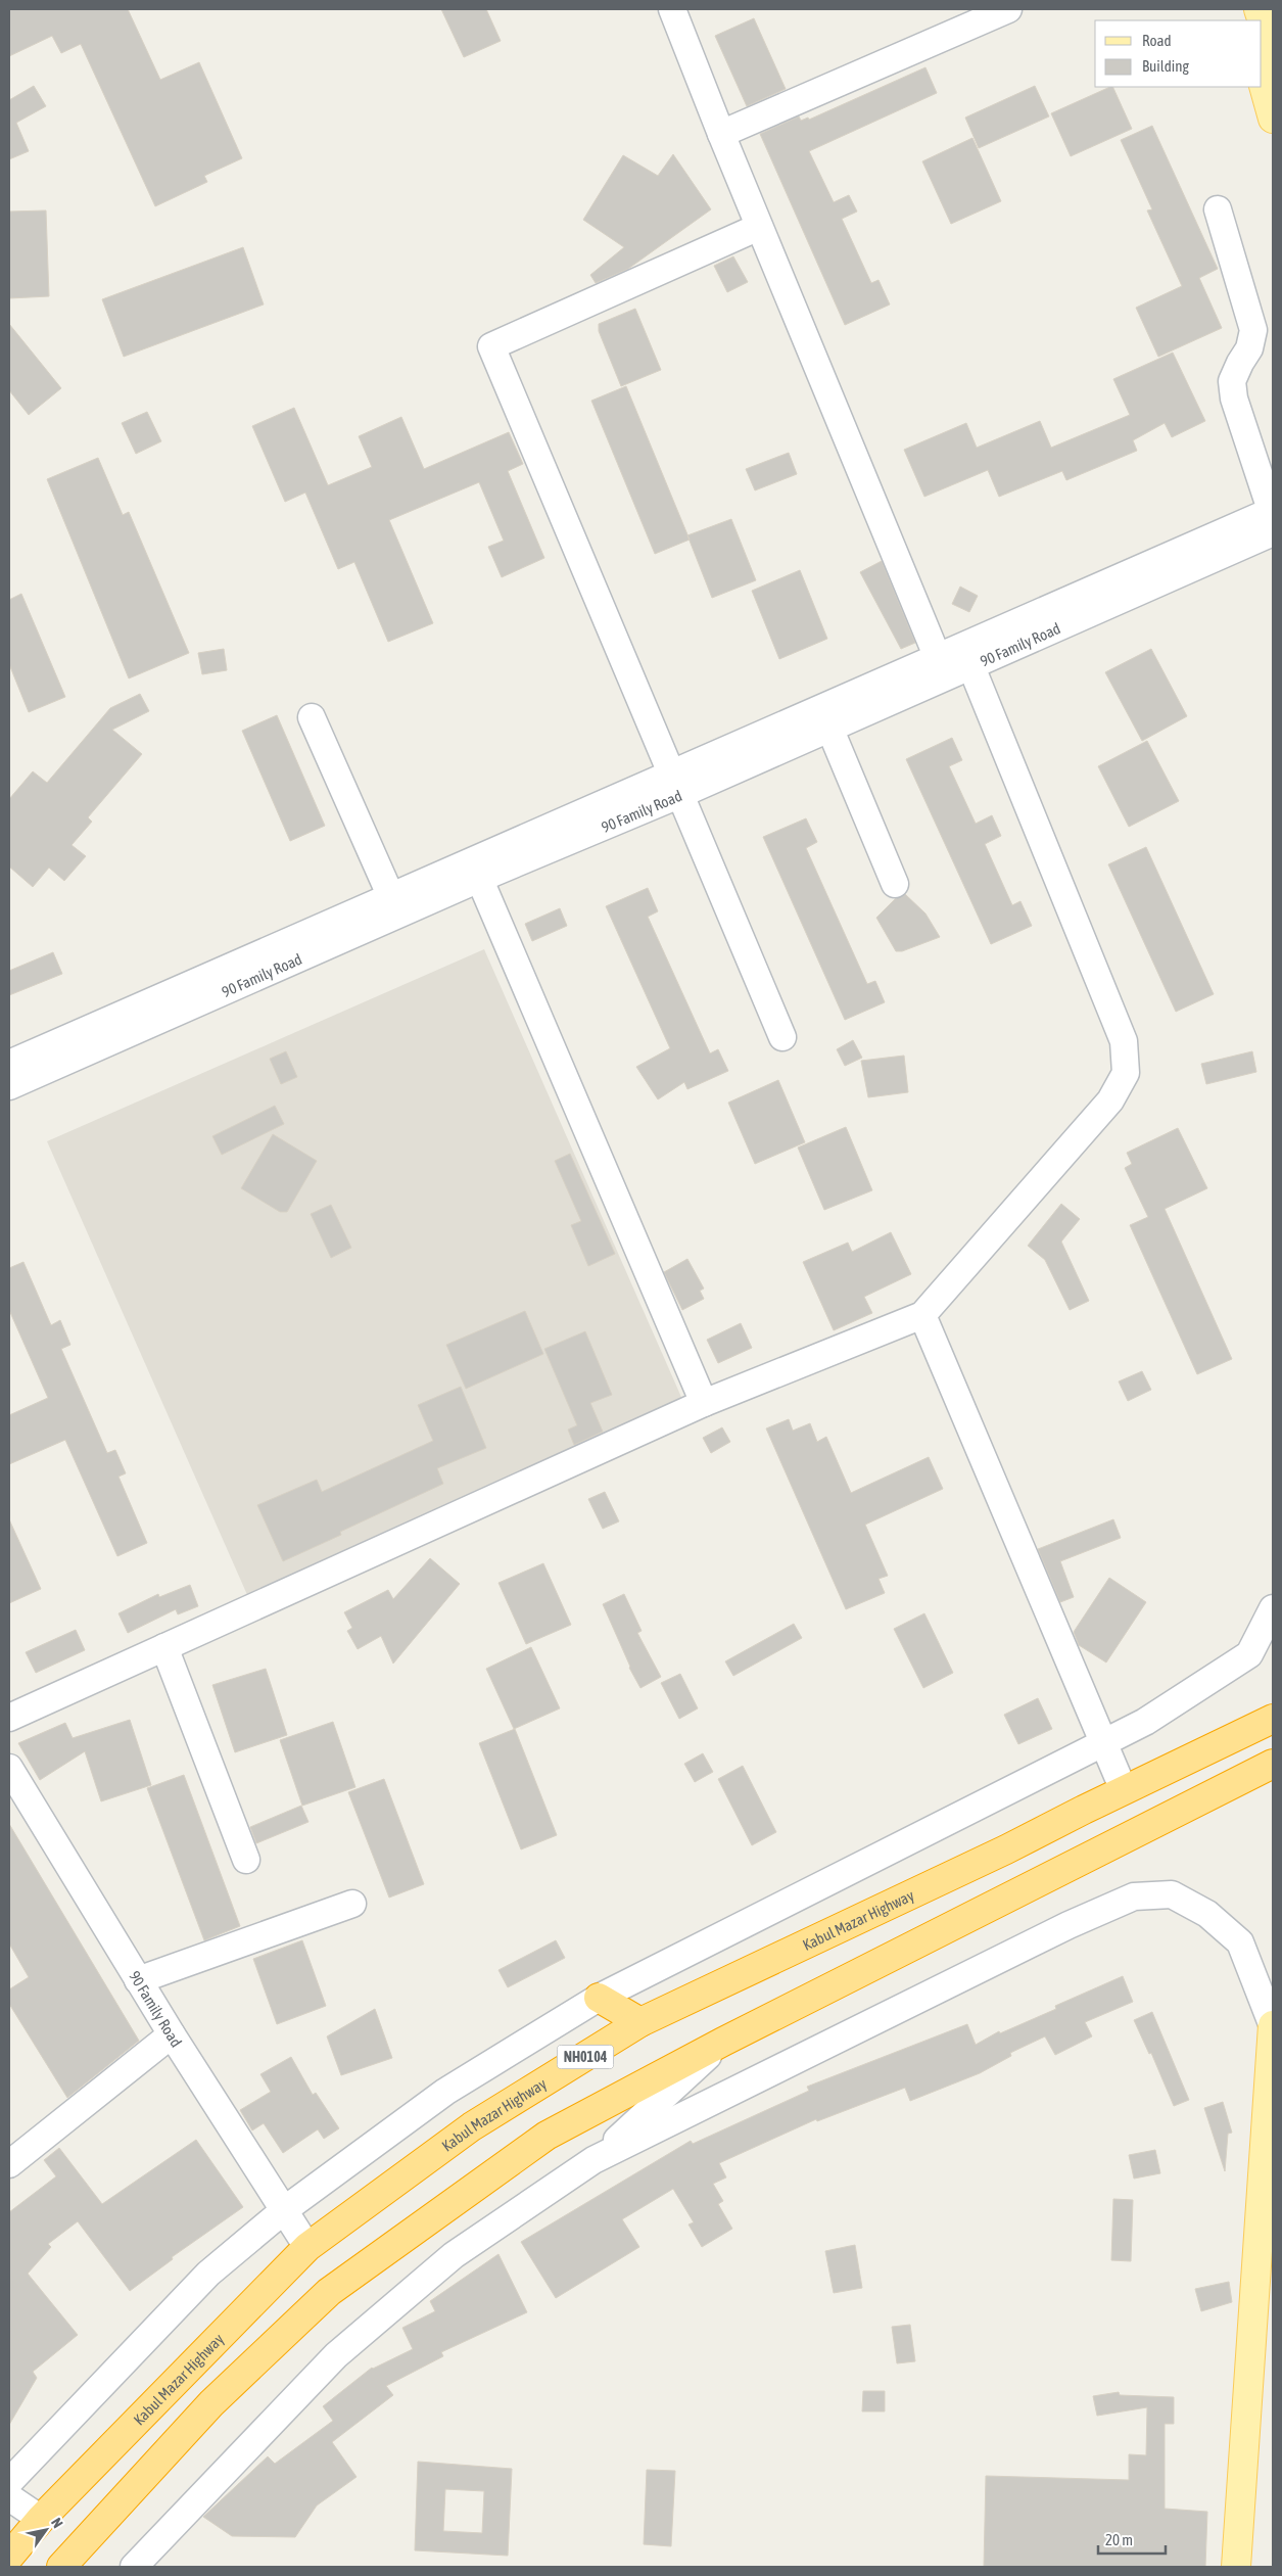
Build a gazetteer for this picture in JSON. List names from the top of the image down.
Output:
{
  "streets": {
    "highway": ["Kabul Mazar Highway", "NH0104"],
    "street": ["90 Family Road"]
  },
  "crossings": [
    ["90 Family Road", "Kabul Mazar Highway"]
  ],
  "legend": ["Road", "Building"],
  "scale_bar": "20 m",
  "north": "top right"
}
